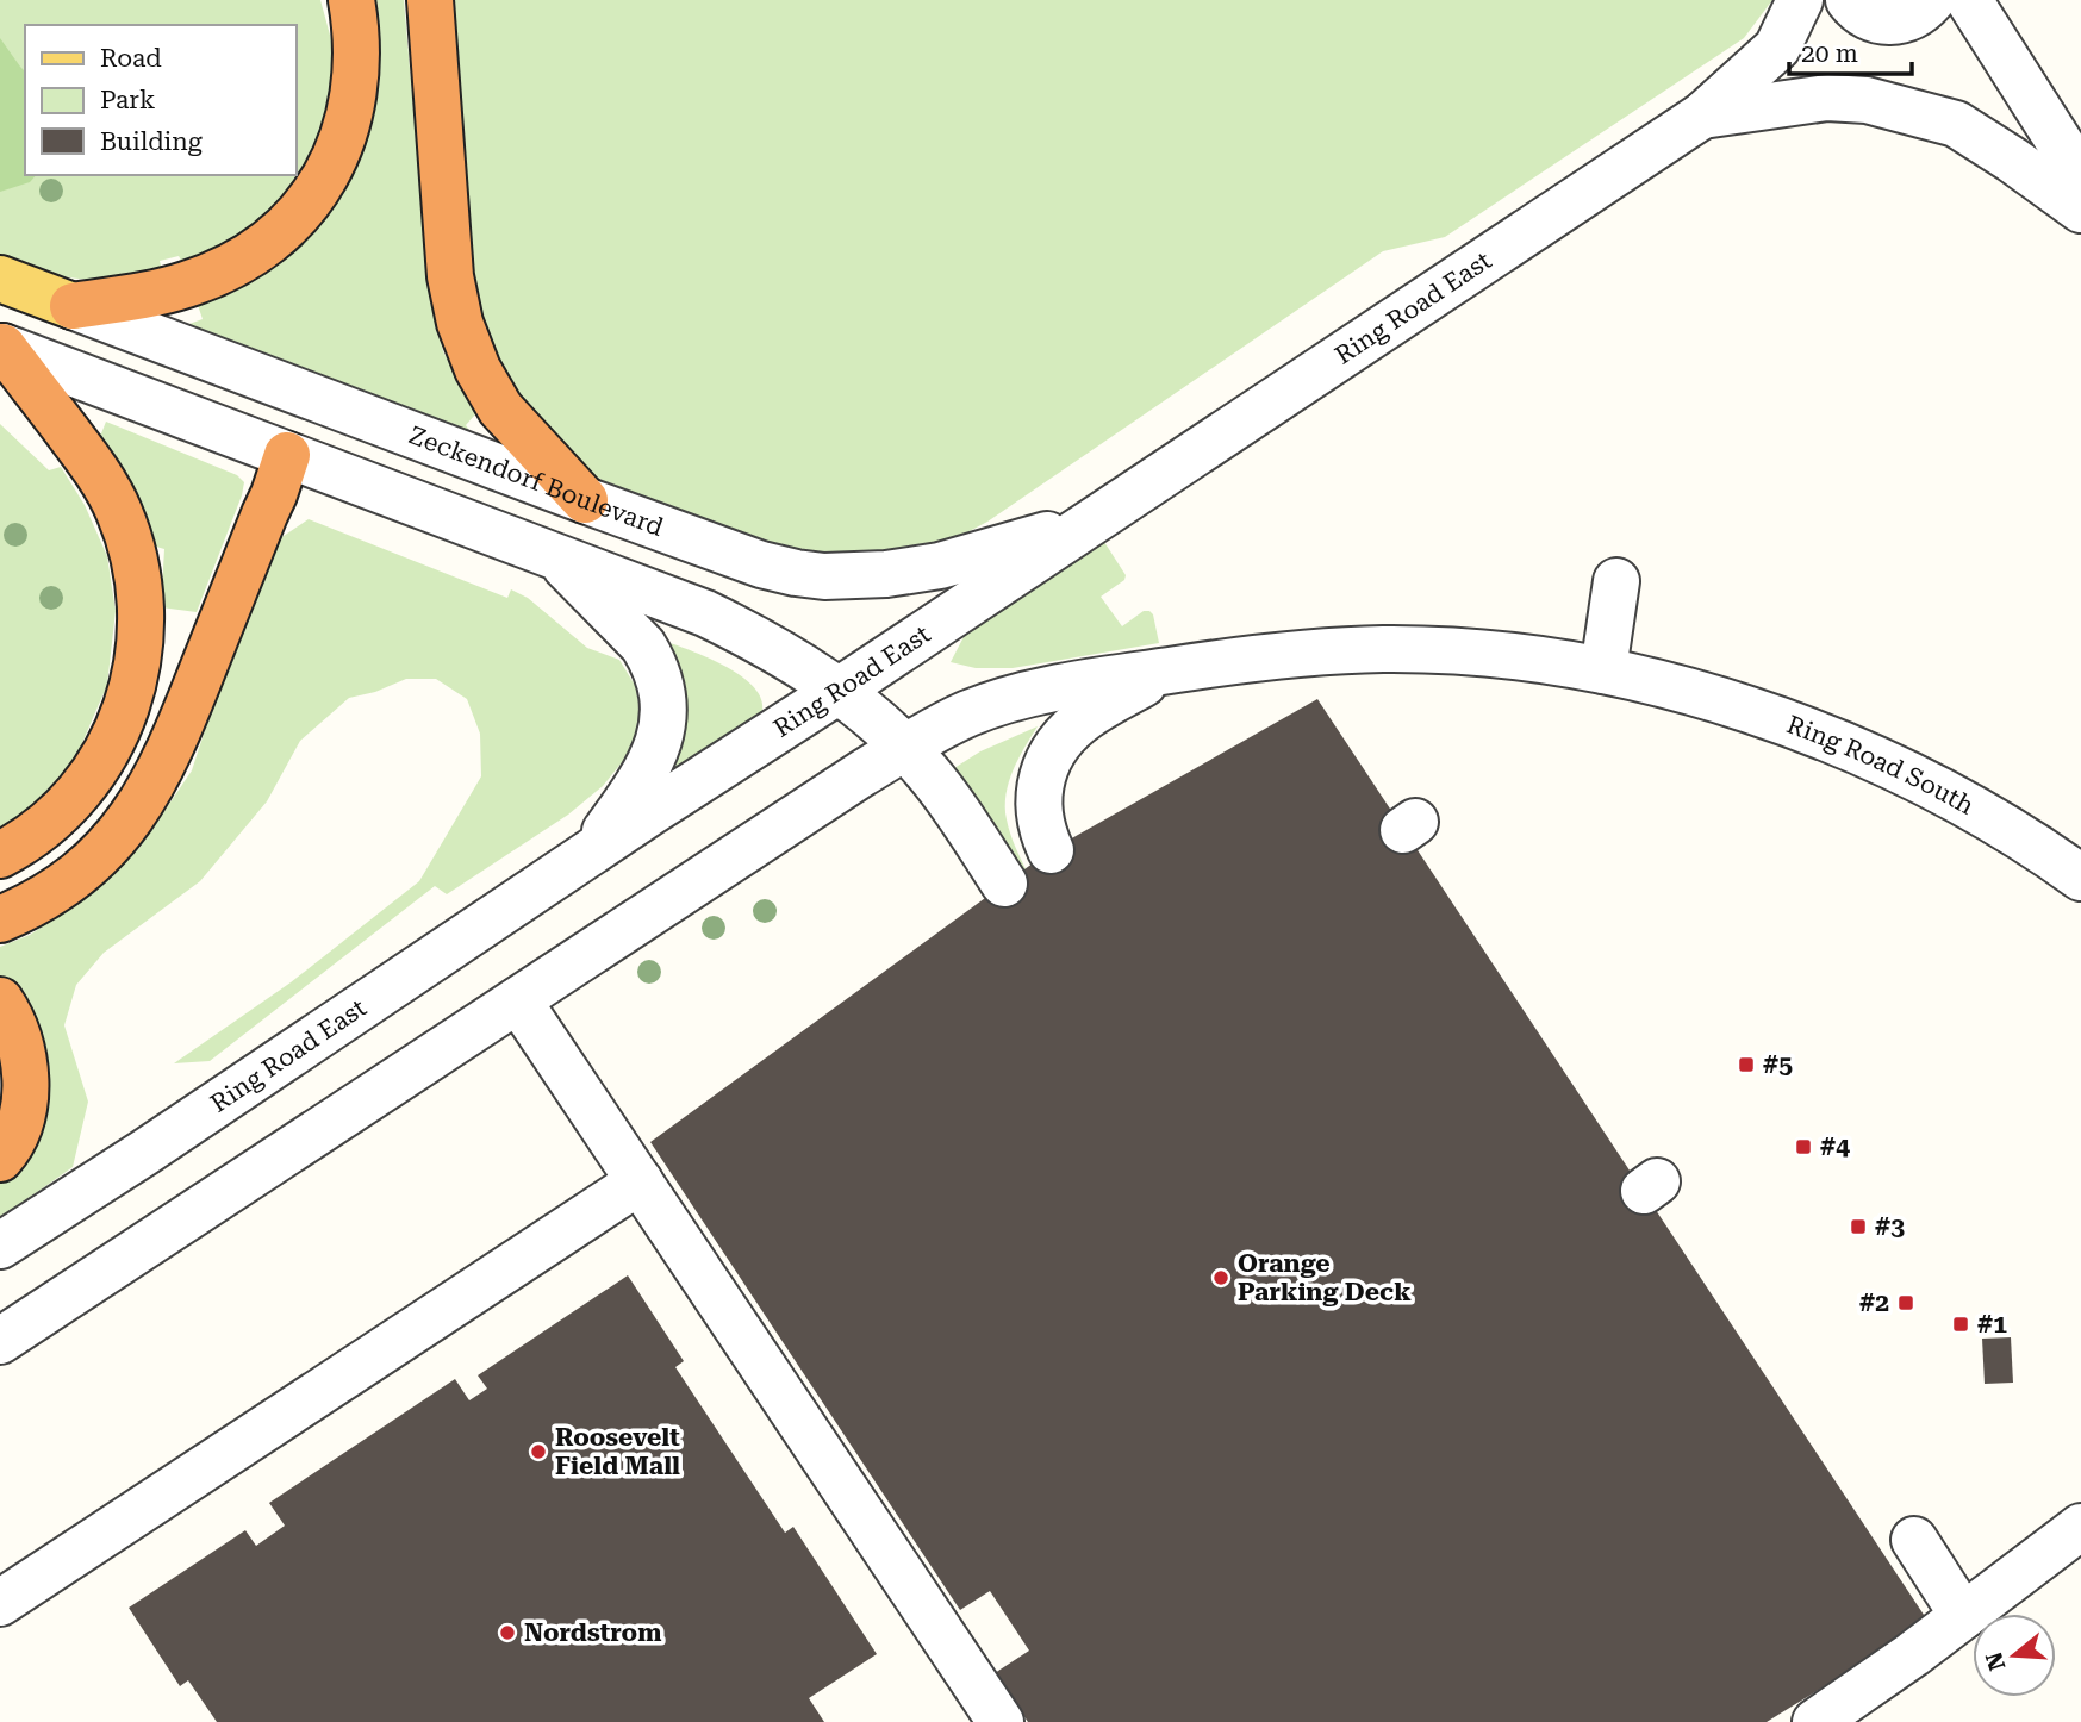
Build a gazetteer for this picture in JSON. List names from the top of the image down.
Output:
{
  "streets": {
    "main road": ["Zeckendorf Boulevard"],
    "street": ["Ring Road East", "Ring Road South"]
  },
  "crossings": [
    ["Ring Road East", "Zeckendorf Boulevard"]
  ],
  "places": {
    "transit": [
      "#5",
      "#4",
      "#3",
      "#2",
      "#1"
    ],
    "other": ["Orange Parking Deck", "Roosevelt Field Mall", "Nordstrom"]
  },
  "legend": ["Road", "Park", "Building"],
  "scale_bar": "20 m",
  "north": "left"
}
